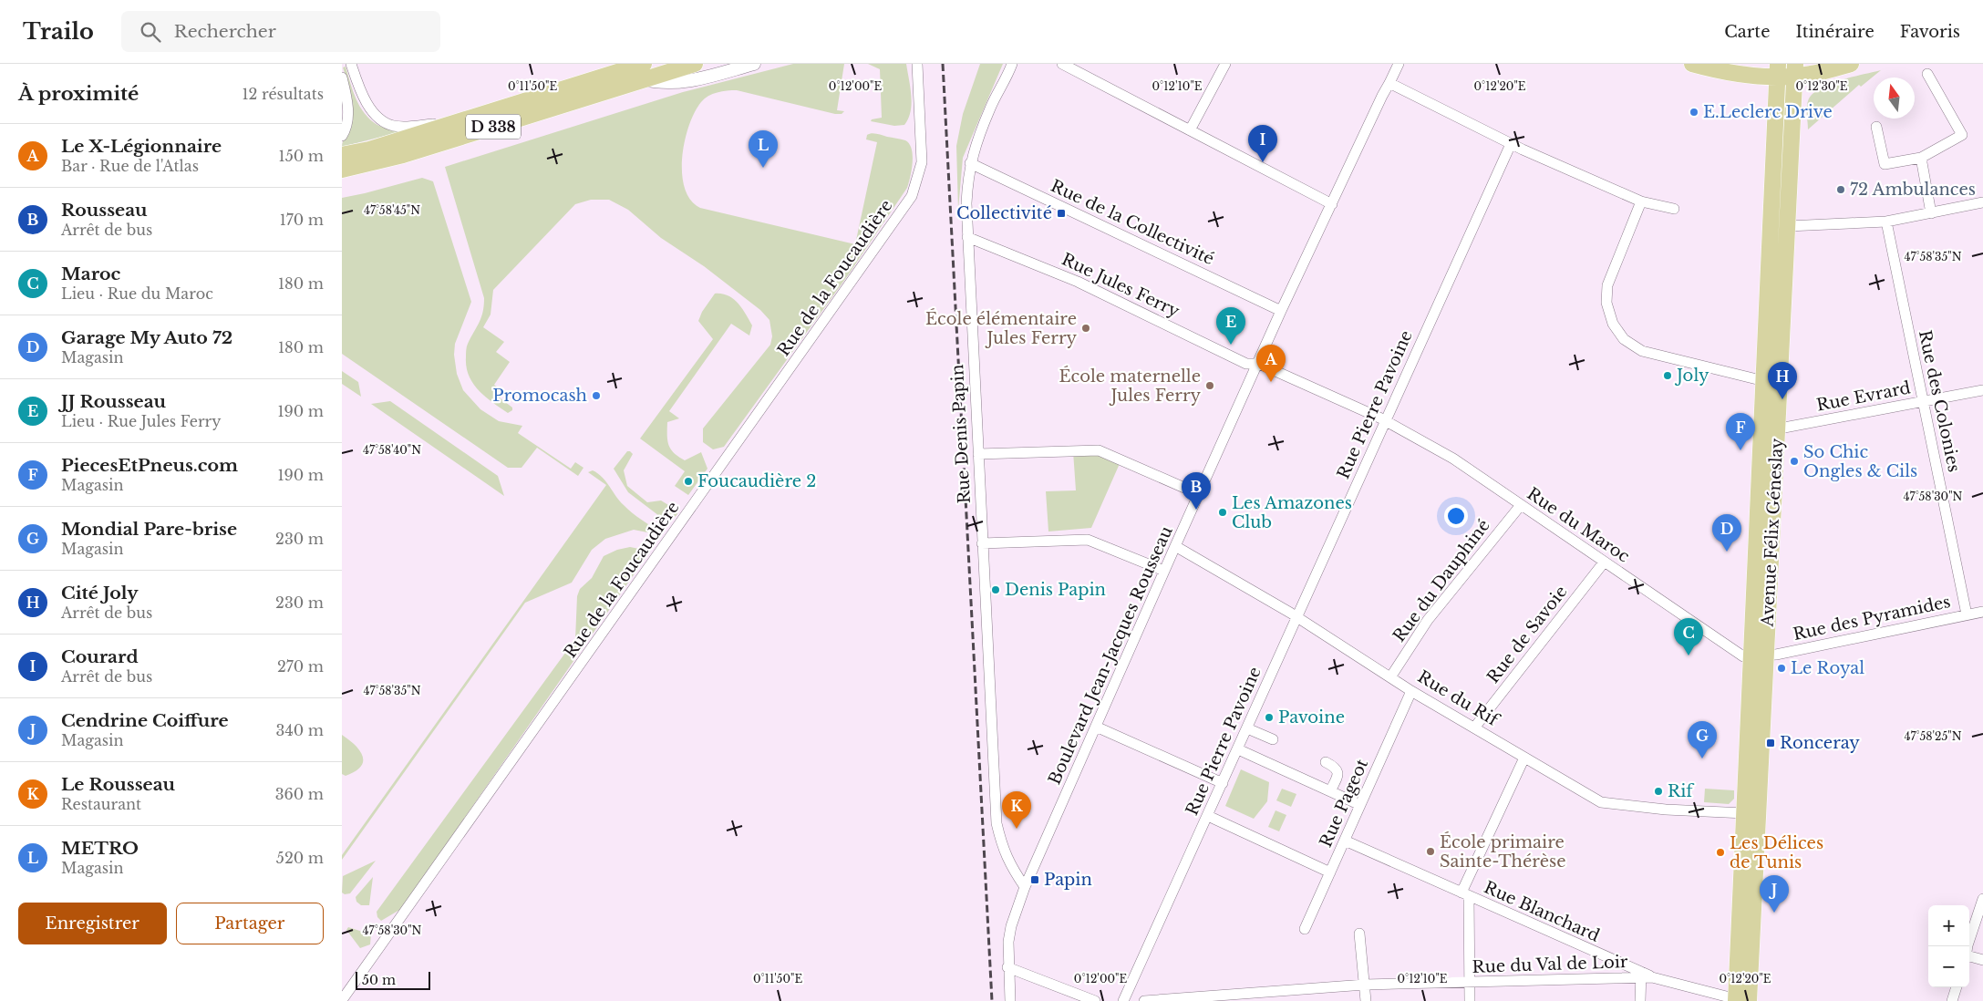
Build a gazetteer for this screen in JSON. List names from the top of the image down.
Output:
{
  "streets": {
    "main road": ["D 338", "Avenue Félix Géneslay"],
    "street": [
      "Rue de la Collectivité",
      "Rue de la Foucaudière",
      "Rue Jules Ferry",
      "Rue Evrard",
      "Rue des Colonies",
      "Rue Pierre Pavoine",
      "Rue Denis Papin",
      "Rue du Maroc",
      "Rue du Dauphiné",
      "Rue des Pyramides",
      "Rue de Savoie",
      "Boulevard Jean-Jacques Rousseau",
      "Rue du Rif",
      "Rue Pageot",
      "Rue Blanchard",
      "Rue du Val de Loir"
    ]
  },
  "crossings": [
    ["Rue de la Collectivité", "Rue Denis Papin"],
    ["Rue de la Collectivité", "Boulevard Jean-Jacques Rousseau"],
    ["Rue Jules Ferry", "Rue Pierre Pavoine"],
    ["Rue Jules Ferry", "Rue Denis Papin"],
    ["Rue Jules Ferry", "Rue du Maroc"],
    ["Rue Jules Ferry", "Boulevard Jean-Jacques Rousseau"],
    ["Rue Evrard", "Rue des Colonies"],
    ["Rue Evrard", "Avenue Félix Géneslay"],
    ["Rue des Colonies", "Rue des Pyramides"],
    ["Rue Pierre Pavoine", "Rue du Maroc"],
    ["Rue Pierre Pavoine", "Rue du Rif"],
    ["Rue Denis Papin", "Boulevard Jean-Jacques Rousseau"],
    ["Rue du Maroc", "Avenue Félix Géneslay"],
    ["Rue du Maroc", "Rue du Dauphiné"],
    ["Rue du Maroc", "Rue des Pyramides"],
    ["Rue du Maroc", "Rue de Savoie"],
    ["Avenue Félix Géneslay", "Rue des Pyramides"],
    ["Avenue Félix Géneslay", "Rue du Rif"],
    ["Avenue Félix Géneslay", "Rue du Val de Loir"],
    ["Rue du Dauphiné", "Rue du Rif"],
    ["Rue de Savoie", "Rue du Rif"],
    ["Boulevard Jean-Jacques Rousseau", "Rue du Rif"],
    ["Rue du Rif", "Rue Pageot"],
    ["Rue Pageot", "Rue Blanchard"],
    ["Rue Blanchard", "Rue du Val de Loir"]
  ],
  "places": {
    "other": [
      "E.Leclerc Drive",
      "72 Ambulances",
      "École élémentaire Jules Ferry",
      "Joly",
      "École maternelle Jules Ferry",
      "Promocash",
      "So Chic Ongles & Cils",
      "Foucaudière 2",
      "Les Amazones Club",
      "Denis Papin",
      "Le Royal",
      "Pavoine",
      "Rif",
      "École primaire Sainte-Thérèse",
      "Les Délices de Tunis"
    ],
    "transit": ["Collectivité", "Ronceray", "Papin"]
  },
  "scale_bar": "50 m",
  "north": "top",
  "page": {
    "header": "Trailo",
    "search": "Rechercher",
    "nav": ["Carte", "Itinéraire", "Favoris"],
    "heading": ["À proximité", "12 résultats"],
    "list": [
      {
        "mark": "A",
        "name": "Le X-Légionnaire",
        "note": "Bar · Rue de l'Atlas",
        "value": "150 m"
      },
      {
        "mark": "B",
        "name": "Rousseau",
        "note": "Arrêt de bus",
        "value": "170 m"
      },
      {
        "mark": "C",
        "name": "Maroc",
        "note": "Lieu · Rue du Maroc",
        "value": "180 m"
      },
      {
        "mark": "D",
        "name": "Garage My Auto 72",
        "note": "Magasin",
        "value": "180 m"
      },
      {
        "mark": "E",
        "name": "JJ Rousseau",
        "note": "Lieu · Rue Jules Ferry",
        "value": "190 m"
      },
      {
        "mark": "F",
        "name": "PiecesEtPneus.com",
        "note": "Magasin",
        "value": "190 m"
      },
      {
        "mark": "G",
        "name": "Mondial Pare-brise",
        "note": "Magasin",
        "value": "230 m"
      },
      {
        "mark": "H",
        "name": "Cité Joly",
        "note": "Arrêt de bus",
        "value": "230 m"
      },
      {
        "mark": "I",
        "name": "Courard",
        "note": "Arrêt de bus",
        "value": "270 m"
      },
      {
        "mark": "J",
        "name": "Cendrine Coiffure",
        "note": "Magasin",
        "value": "340 m"
      },
      {
        "mark": "K",
        "name": "Le Rousseau",
        "note": "Restaurant",
        "value": "360 m"
      },
      {
        "mark": "L",
        "name": "METRO",
        "note": "Magasin",
        "value": "520 m"
      }
    ],
    "pins": [
      "I",
      "L",
      "E",
      "A",
      "H",
      "F",
      "B",
      "D",
      "C",
      "G",
      "K",
      "J"
    ],
    "buttons": ["Enregistrer", "Partager"],
    "map_buttons": ["+", "−"],
    "scale": "50 m"
  },
  "coordinates": [
    "0°11'50\"E",
    "0°12'00\"E",
    "0°12'10\"E",
    "0°12'20\"E",
    "0°12'30\"E",
    "47°58'45\"N",
    "47°58'35\"N",
    "47°58'40\"N",
    "47°58'30\"N",
    "47°58'25\"N"
  ]
}
